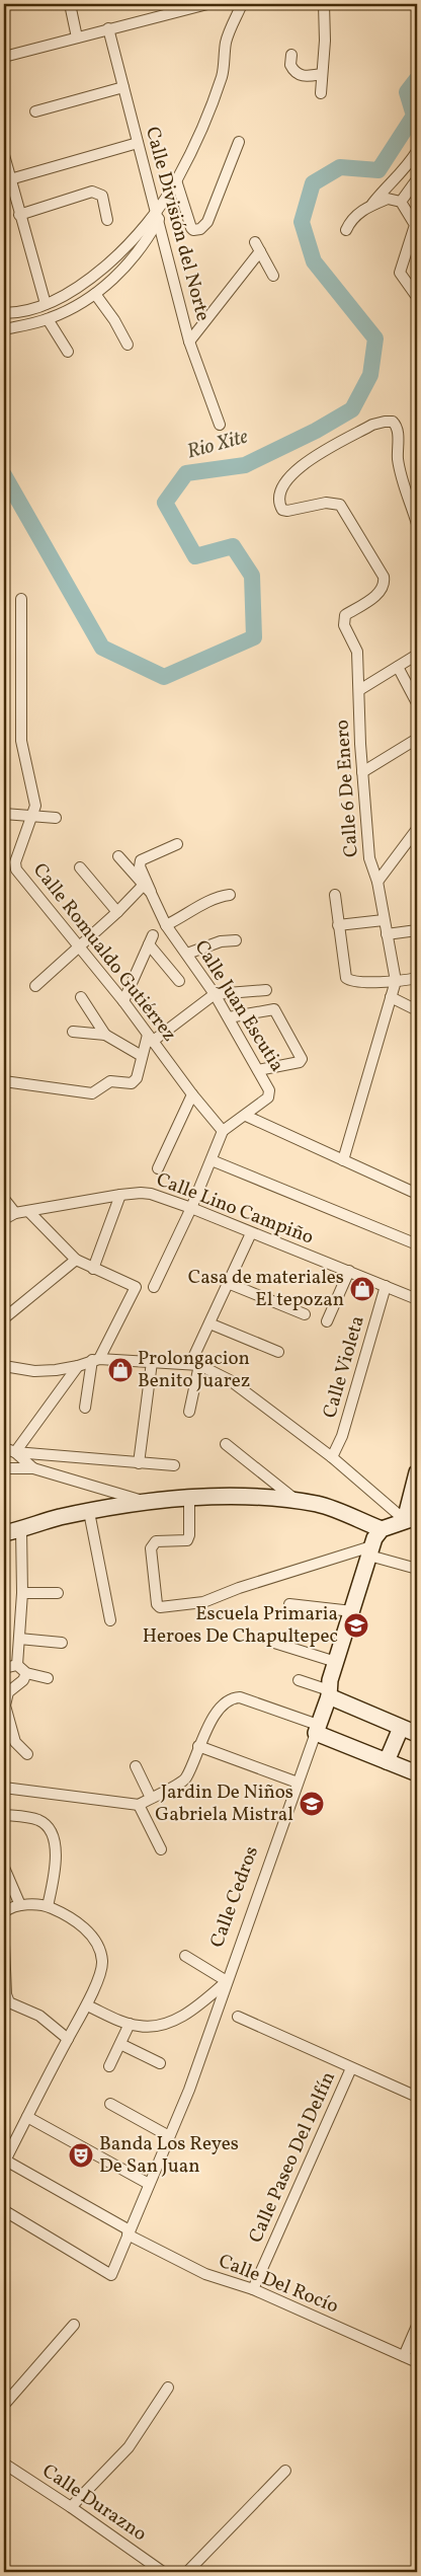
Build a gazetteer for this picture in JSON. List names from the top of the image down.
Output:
{
  "streets": {
    "street": [
      "Calle División del Norte",
      "Calle 6 De Enero",
      "Calle Romualdo Gutiérrez",
      "Calle Juan Escutia",
      "Calle Lino Campiño",
      "Calle Violeta",
      "Calle Cedros",
      "Calle Paseo Del Delfín",
      "Calle Del Rocío",
      "Calle Durazno"
    ]
  },
  "crossings": [
    ["Calle Lino Campiño", "Calle Violeta"],
    ["Calle Cedros", "Calle Del Rocío"],
    ["Calle Paseo Del Delfín", "Calle Del Rocío"]
  ],
  "water": ["Rio Xite"],
  "places": {
    "shop": ["Casa de materiales El tepozan", "Prolongacion Benito Juarez"],
    "school or university": ["Escuela Primaria Heroes De Chapultepec", "Jardin De Niños Gabriela Mistral"],
    "theatre": ["Banda Los Reyes De San Juan"]
  }
}
